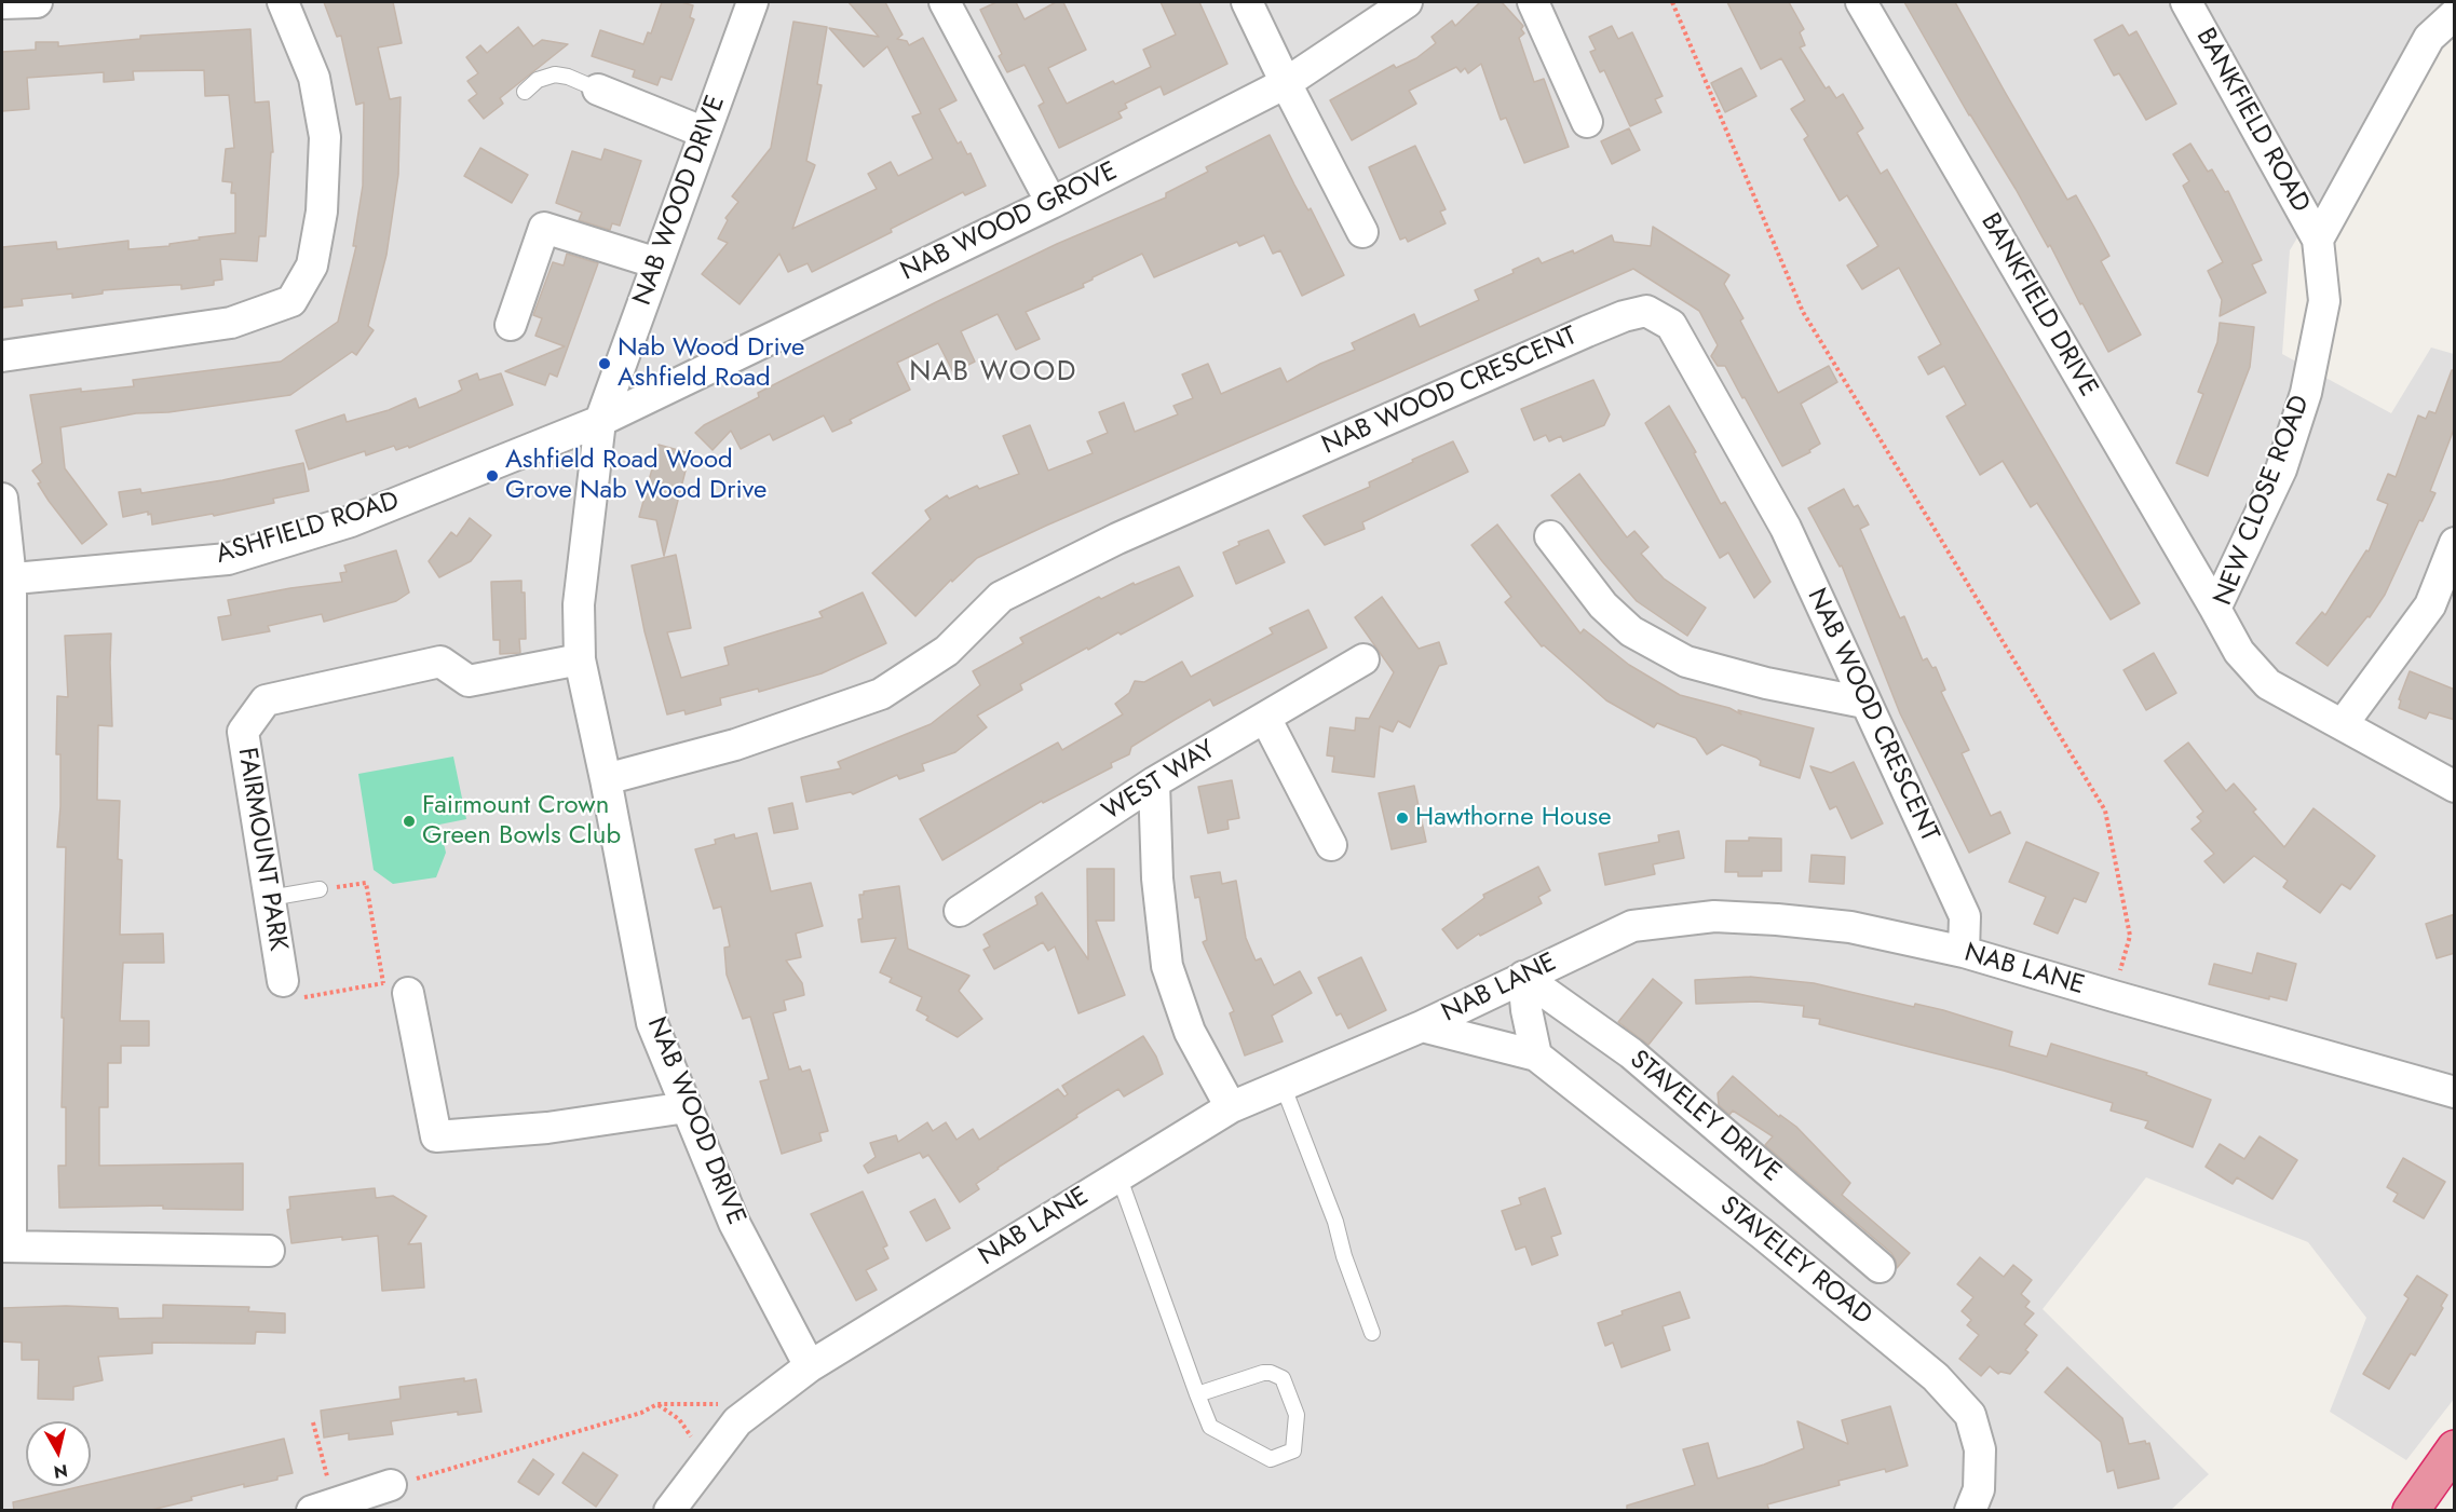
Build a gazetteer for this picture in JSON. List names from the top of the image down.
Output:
{
  "streets": {
    "street": [
      "BANKFIELD ROAD",
      "NAB WOOD DRIVE",
      "NAB WOOD GROVE",
      "BANKFIELD DRIVE",
      "NAB WOOD CRESCENT",
      "NEW CLOSE ROAD",
      "ASHFIELD ROAD",
      "WEST WAY",
      "FAIRMOUNT PARK",
      "NAB LANE",
      "STAVELEY DRIVE",
      "STAVELEY ROAD"
    ]
  },
  "crossings": [
    ["BANKFIELD ROAD", "NEW CLOSE ROAD"],
    ["NAB WOOD DRIVE", "NAB WOOD GROVE"],
    ["NAB WOOD DRIVE", "NAB WOOD CRESCENT"],
    ["NAB WOOD DRIVE", "ASHFIELD ROAD"],
    ["NAB WOOD DRIVE", "FAIRMOUNT PARK"],
    ["NAB WOOD DRIVE", "NAB LANE"],
    ["NAB WOOD GROVE", "ASHFIELD ROAD"],
    ["BANKFIELD DRIVE", "NEW CLOSE ROAD"],
    ["NAB WOOD CRESCENT", "NAB LANE"],
    ["NAB LANE", "STAVELEY DRIVE"],
    ["NAB LANE", "STAVELEY ROAD"]
  ],
  "districts": ["NAB WOOD"],
  "places": [
    "Nab Wood Drive Ashfield Road",
    "Ashfield Road Wood Grove Nab Wood Drive",
    "Hawthorne House",
    "Fairmount Crown Green Bowls Club"
  ],
  "north": "bottom"
}
